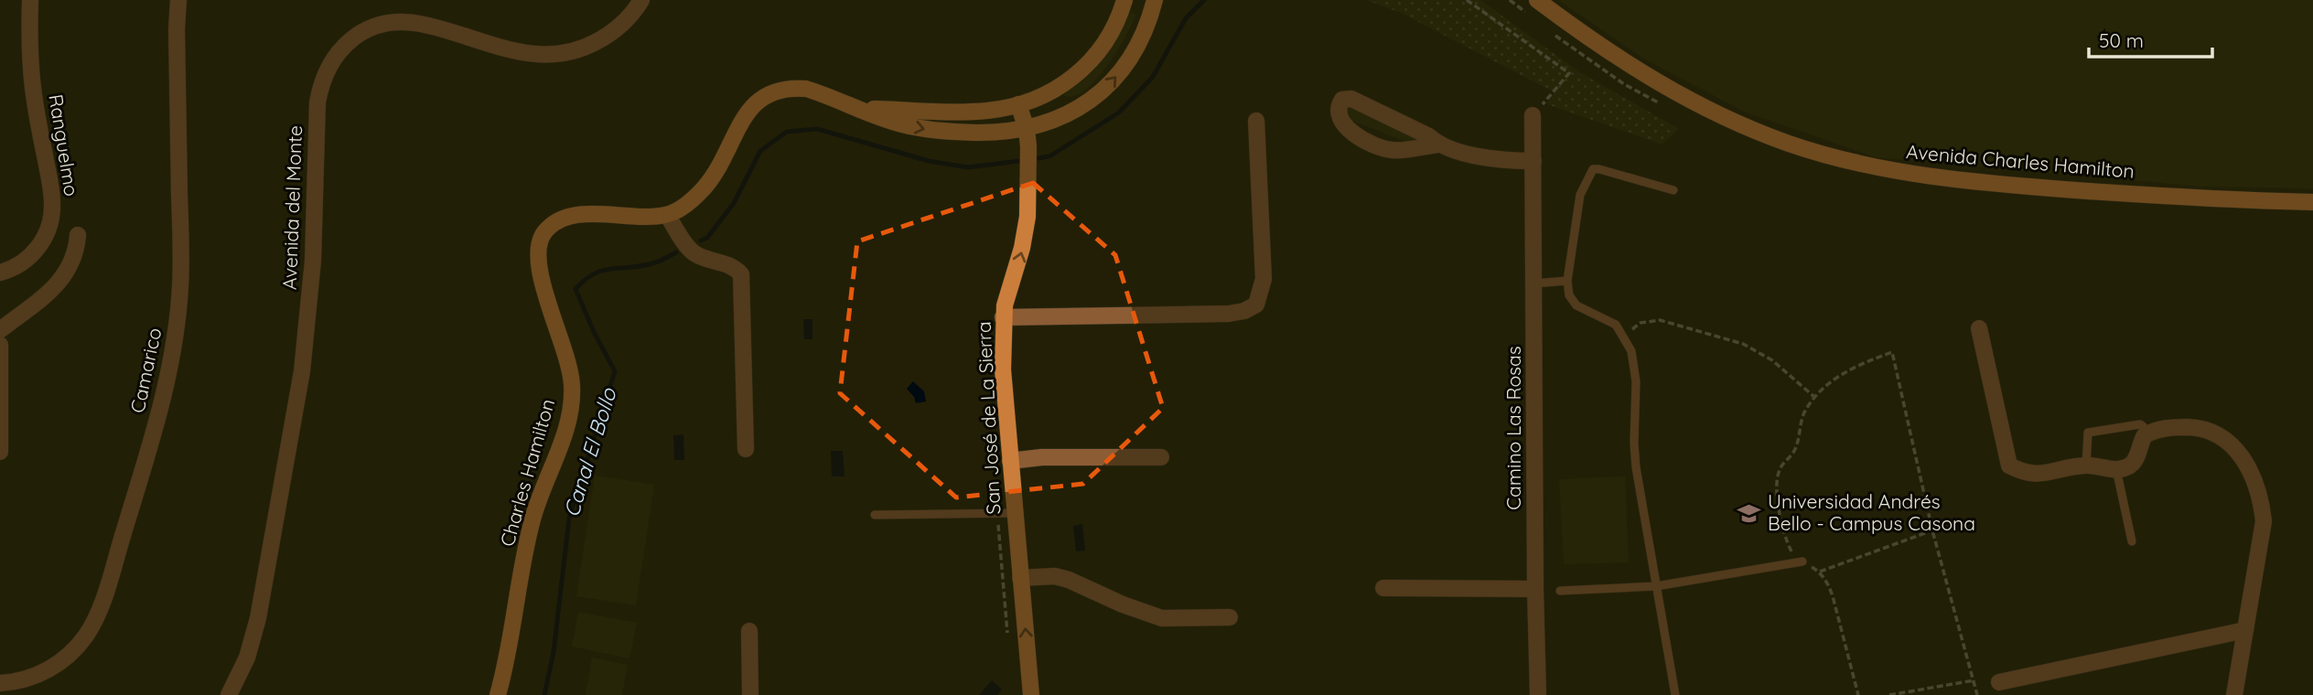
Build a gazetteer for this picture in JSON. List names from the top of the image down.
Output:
{
  "streets": {
    "street": [
      "Ranguelmo",
      "Avenida Charles Hamilton",
      "Avenida del Monte",
      "Camarico",
      "San José de La Sierra",
      "Camino Las Rosas",
      "Charles Hamilton"
    ]
  },
  "crossings": [
    ["San José de La Sierra", "Charles Hamilton"]
  ],
  "one_way": ["San José de La Sierra"],
  "water": ["Canal El Bollo"],
  "places": {
    "school or university": ["Universidad Andrés Bello - Campus Casona"]
  },
  "scale_bar": "50 m"
}
